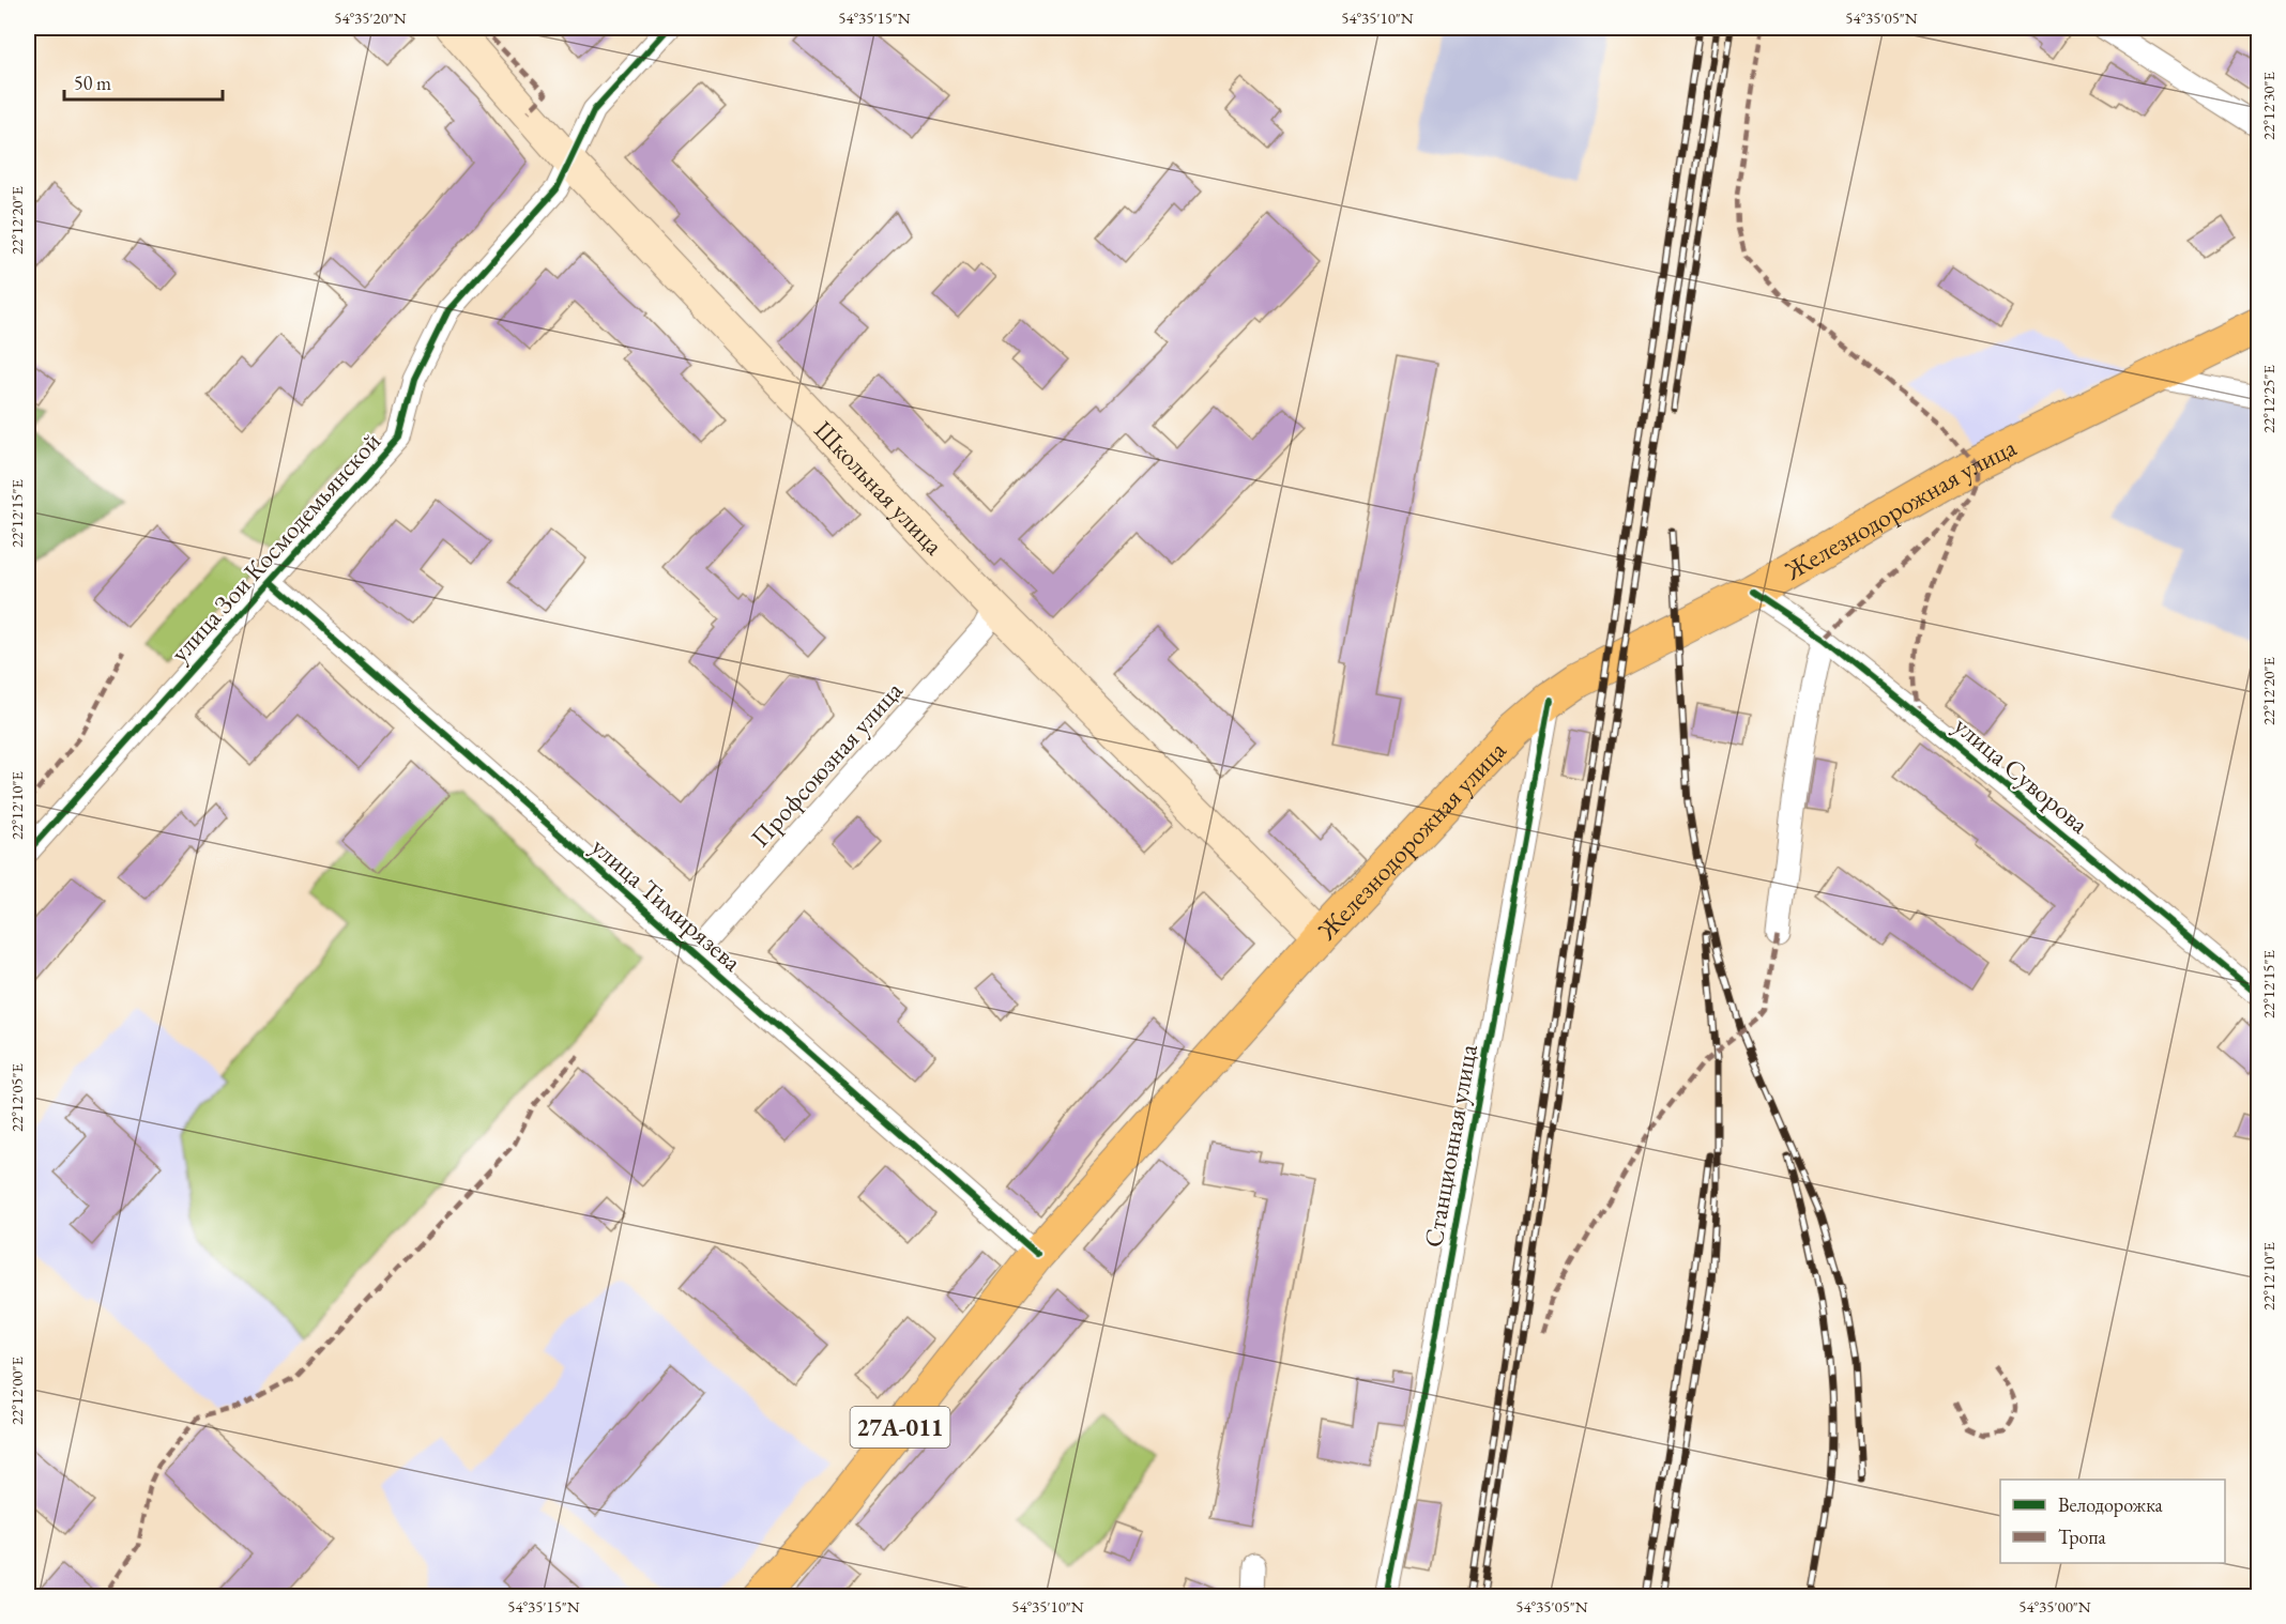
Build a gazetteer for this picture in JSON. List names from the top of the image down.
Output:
{
  "streets": {
    "main road": ["Школьная улица", "Железнодорожная улица", "27А-011"],
    "street": [
      "улица Зои Космодемьянской",
      "Профсоюзная улица",
      "улица Суворова",
      "улица Тимирязева",
      "Станционная улица"
    ]
  },
  "crossings": [
    ["Школьная улица", "Железнодорожная улица"],
    ["Школьная улица", "улица Зои Космодемьянской"],
    ["Школьная улица", "Профсоюзная улица"],
    ["Железнодорожная улица", "улица Суворова"],
    ["Железнодорожная улица", "улица Тимирязева"],
    ["Железнодорожная улица", "Станционная улица"],
    ["улица Зои Космодемьянской", "улица Тимирязева"],
    ["Профсоюзная улица", "улица Тимирязева"]
  ],
  "legend": ["Велодорожка", "Тропа"],
  "scale_bar": "50 m",
  "coordinates": [
    "54°35'20\"N",
    "54°35'15\"N",
    "54°35'10\"N",
    "54°35'05\"N",
    "22°12'30\"E",
    "22°12'20\"E",
    "22°12'25\"E",
    "22°12'15\"E",
    "22°12'10\"E",
    "22°12'05\"E",
    "22°12'00\"E",
    "54°35'00\"N"
  ]
}
